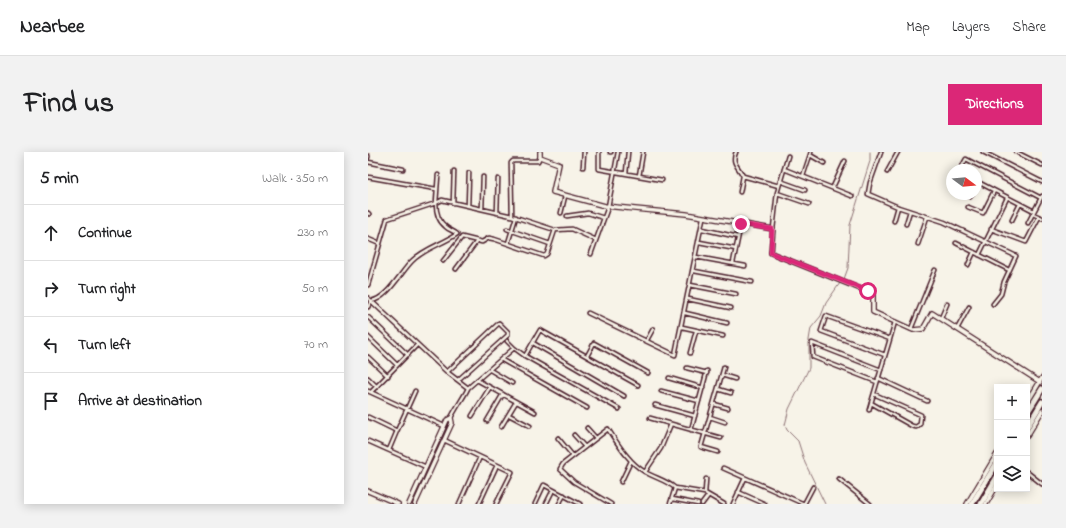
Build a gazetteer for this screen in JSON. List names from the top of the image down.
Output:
{
  "north": "right",
  "page": {
    "header": "Nearbee",
    "nav": ["Map", "Layers", "Share"],
    "title": "Find us",
    "buttons": "Directions",
    "heading": ["5 min", "Walk · 350 m"],
    "list": [
      ["Continue", "230 m"],
      ["Turn right", "50 m"],
      ["Turn left", "70 m"],
      "Arrive at destination"
    ],
    "map_buttons": ["+", "−"]
  }
}
